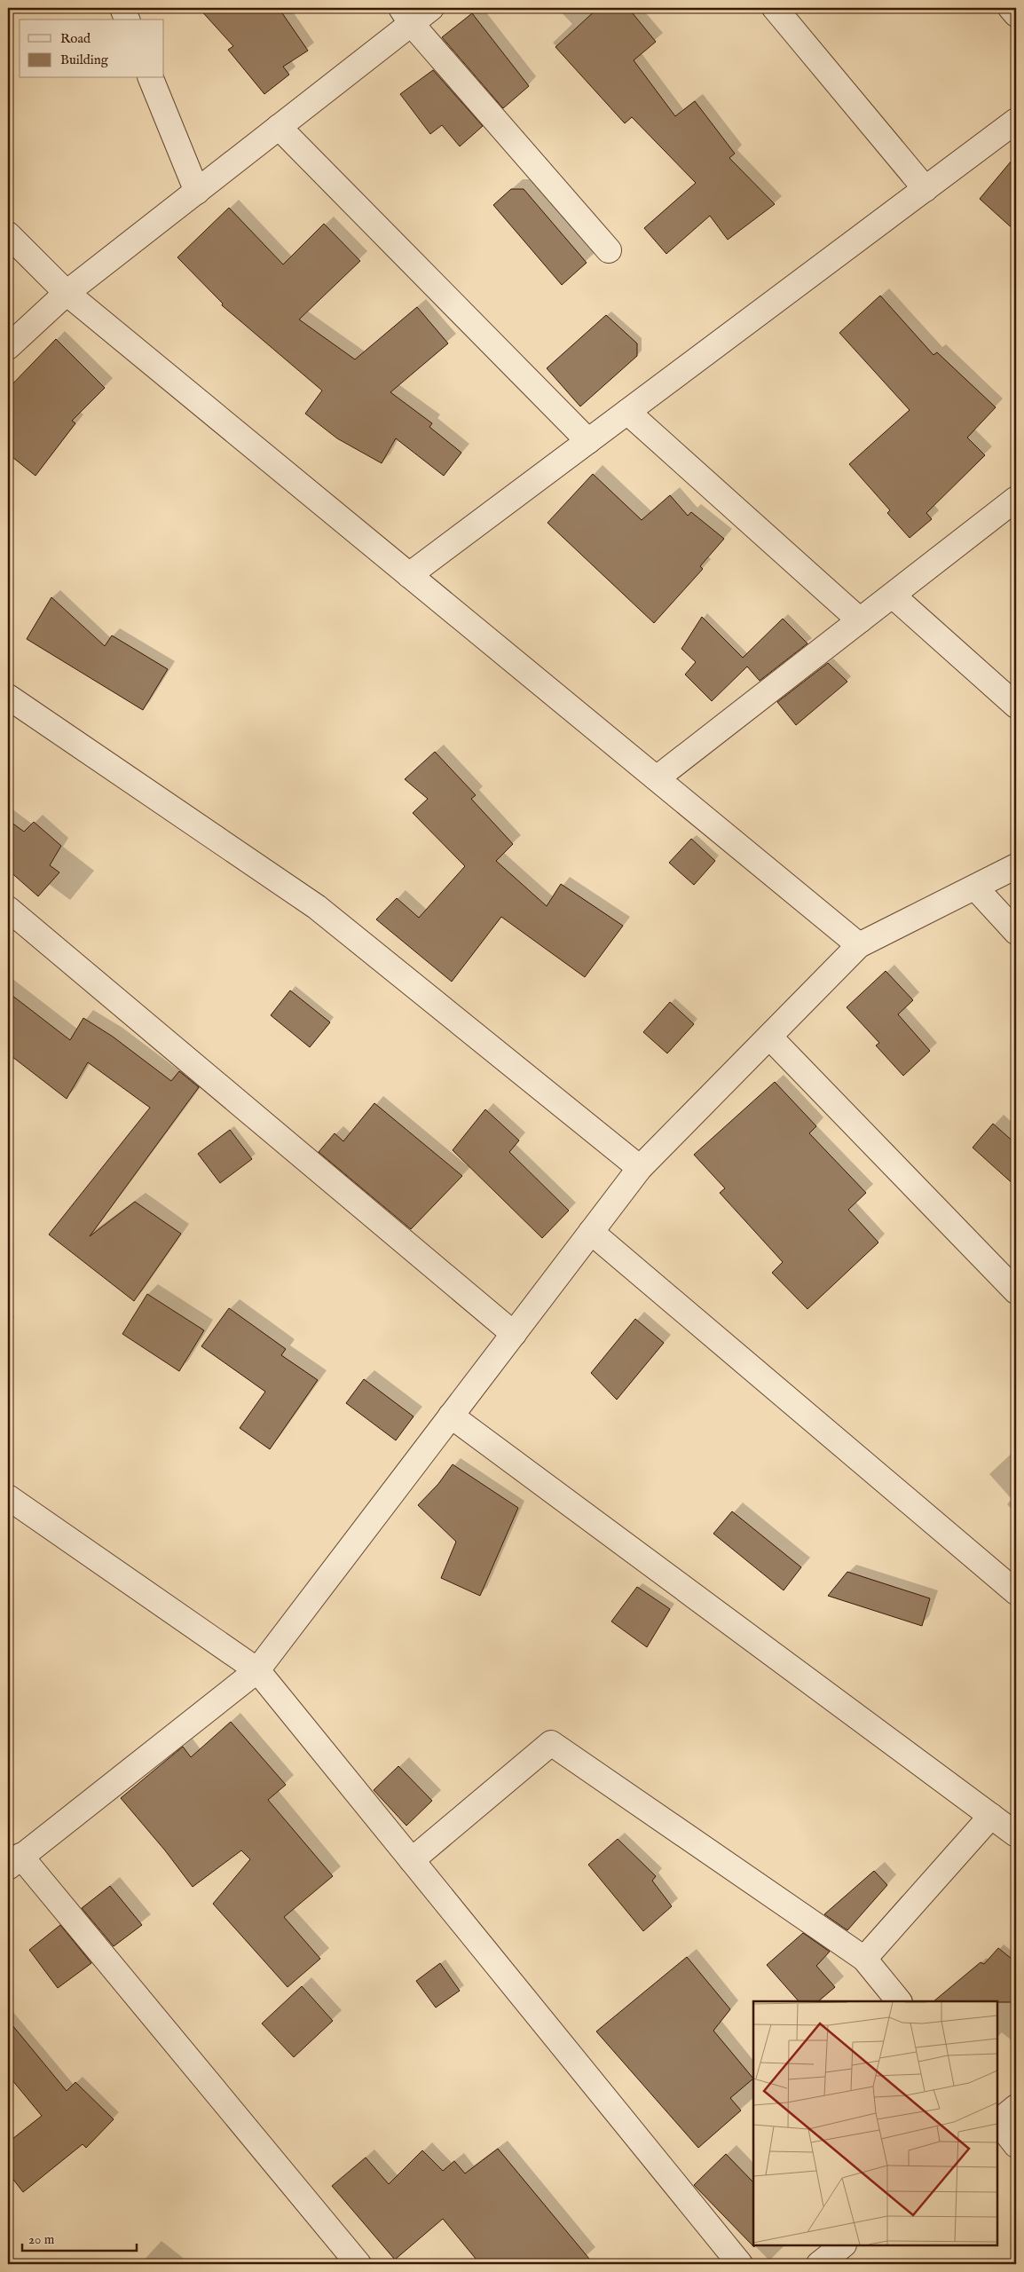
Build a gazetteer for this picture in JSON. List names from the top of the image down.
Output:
{
  "legend": ["Road", "Building"],
  "scale_bar": "20 m"
}
